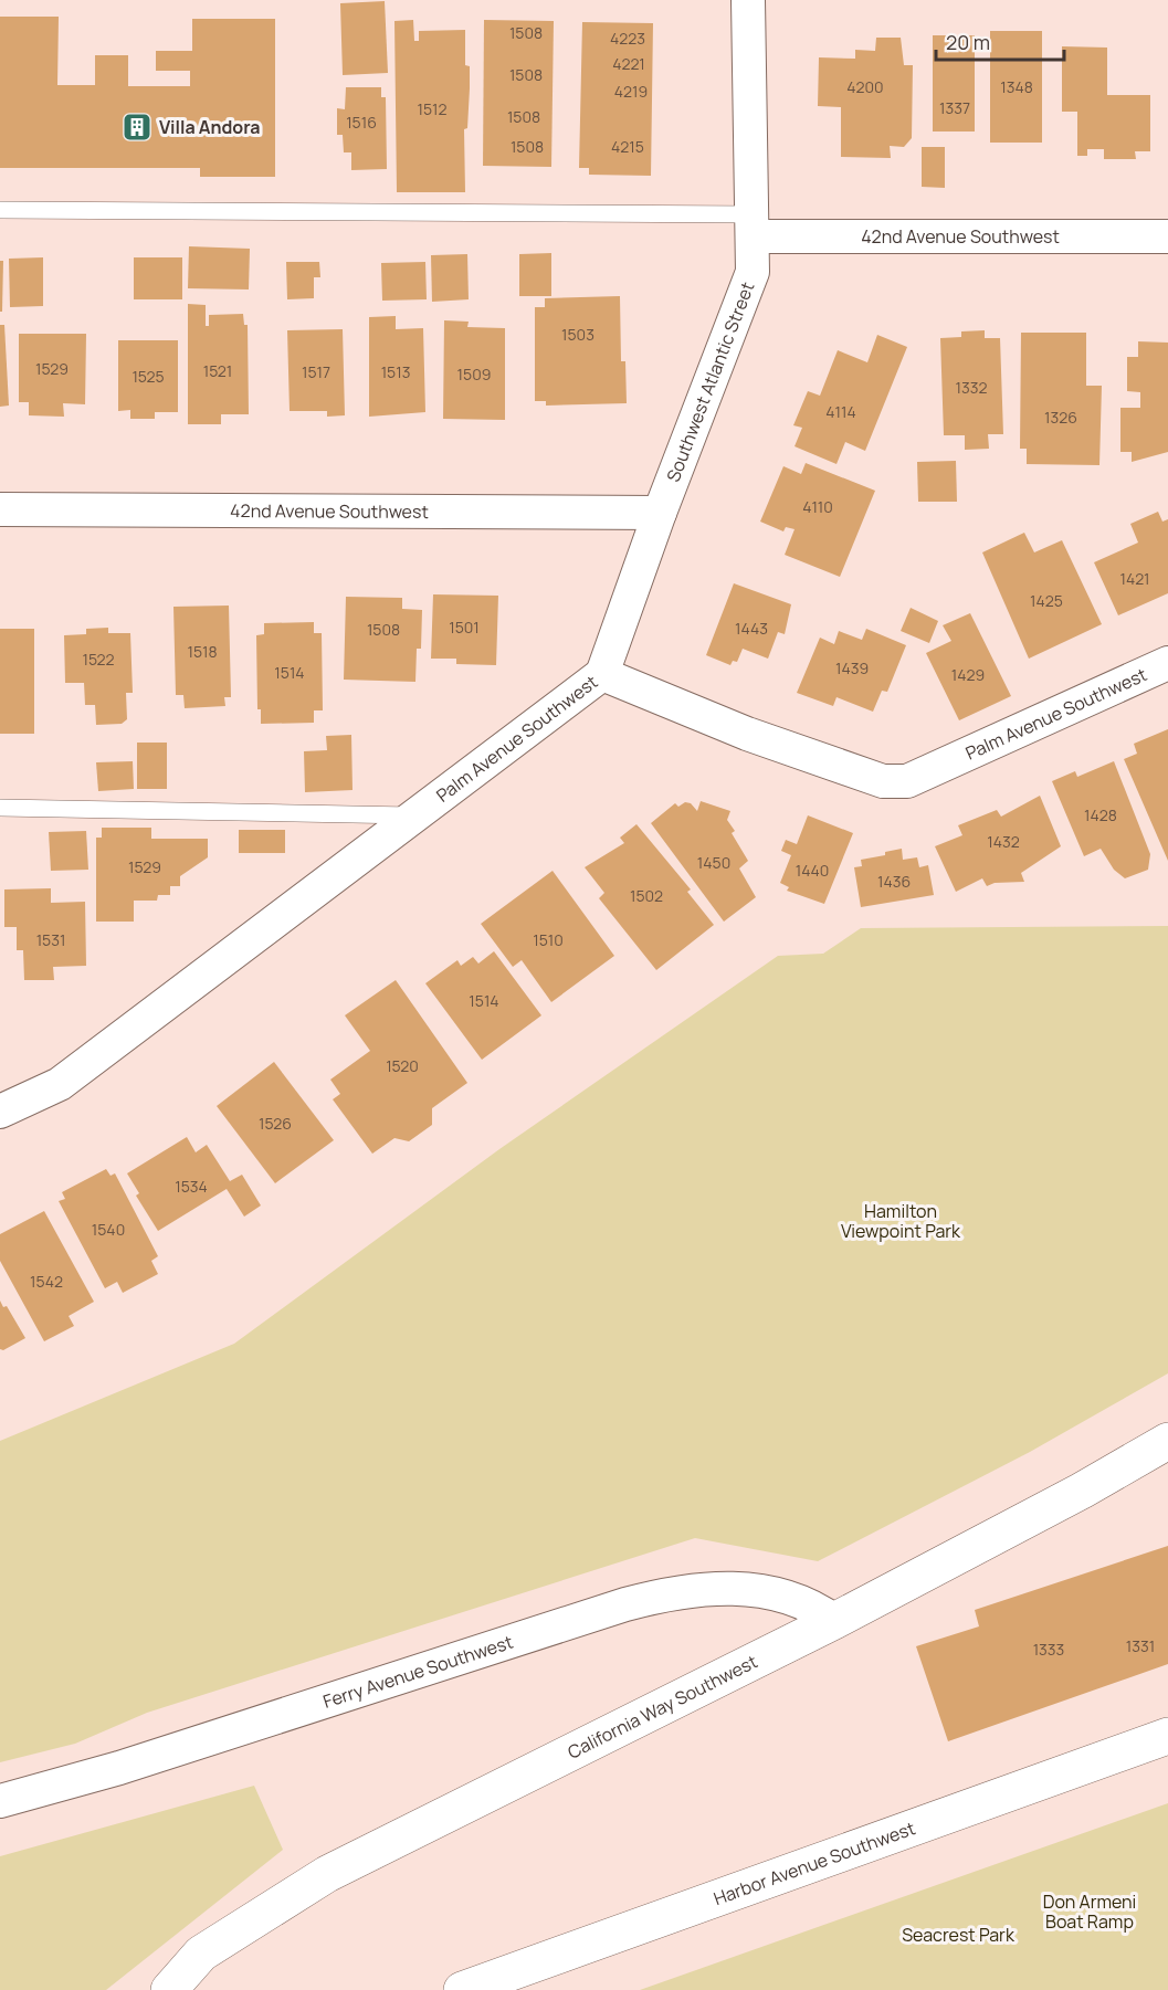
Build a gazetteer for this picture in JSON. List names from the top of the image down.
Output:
{
  "streets": {
    "main road": ["California Way Southwest", "Harbor Avenue Southwest"],
    "street": [
      "42nd Avenue Southwest",
      "Southwest Atlantic Street",
      "Palm Avenue Southwest",
      "Ferry Avenue Southwest"
    ]
  },
  "crossings": [
    ["42nd Avenue Southwest", "Southwest Atlantic Street"],
    ["Southwest Atlantic Street", "Palm Avenue Southwest"],
    ["Ferry Avenue Southwest", "California Way Southwest"]
  ],
  "parks": ["Hamilton Viewpoint Park", "Don Armeni Boat Ramp", "Seacrest Park"],
  "places": {
    "building": ["Villa Andora"]
  },
  "house_numbers": [
    "1508",
    "4223",
    "4221",
    "1508",
    "4200",
    "1348",
    "4219",
    "1337",
    "1512",
    "1508",
    "1516",
    "1508",
    "4215",
    "1503",
    "1529",
    "1521",
    "1517",
    "1513",
    "1509",
    "1525",
    "1332",
    "4114",
    "1326",
    "4110",
    "1421",
    "1425",
    "1501",
    "1443",
    "1508",
    "1518",
    "1522",
    "1439",
    "1514",
    "1429",
    "1428",
    "1432",
    "1450",
    "1529",
    "1440",
    "1436",
    "1502",
    "1531",
    "1510",
    "1514",
    "1520",
    "1526",
    "1534",
    "1540",
    "1542",
    "1331",
    "1333"
  ],
  "scale_bar": "20 m"
}
